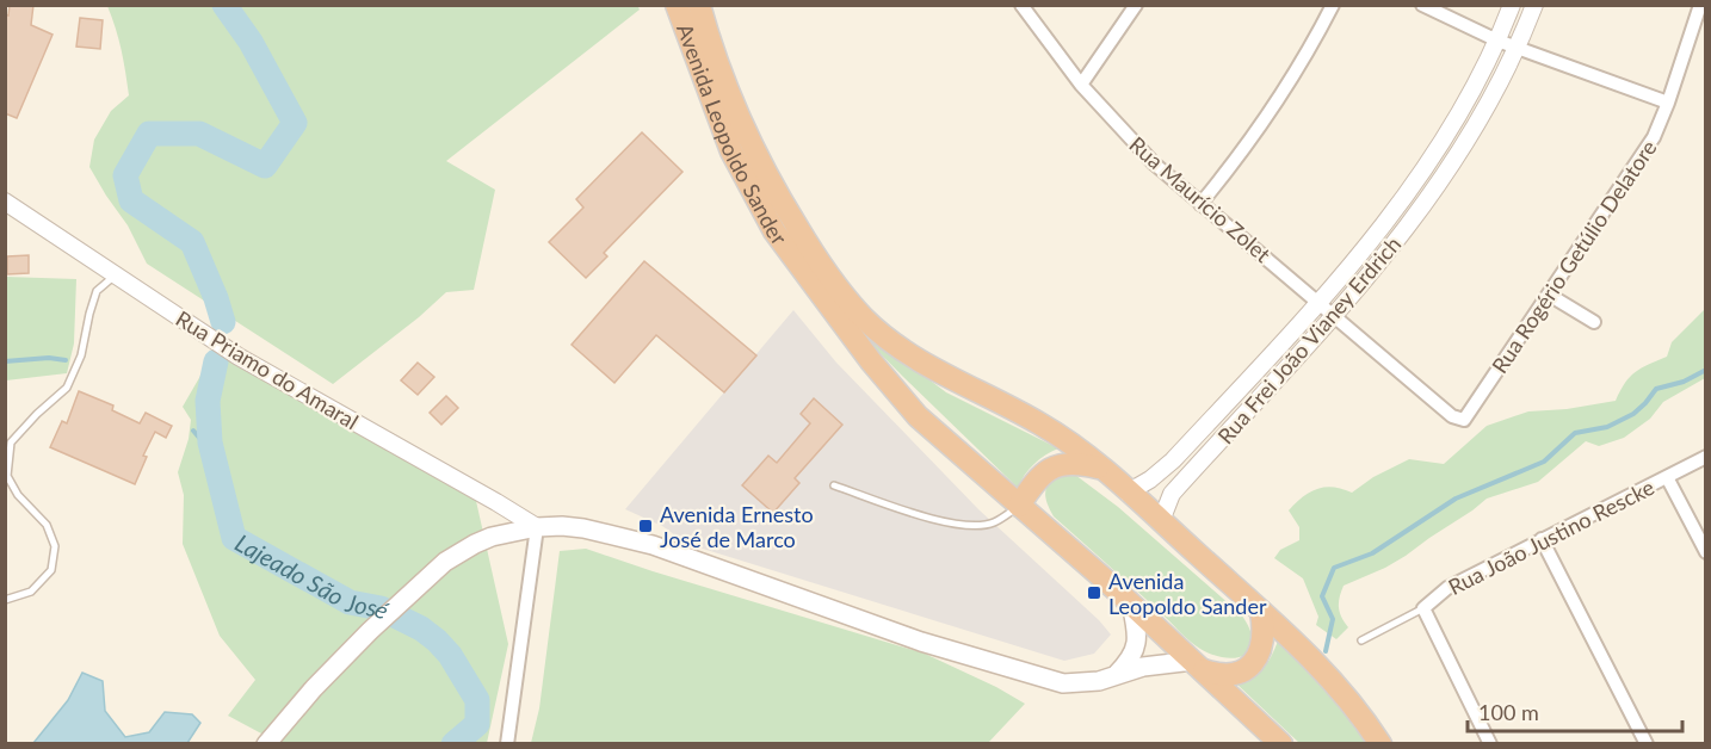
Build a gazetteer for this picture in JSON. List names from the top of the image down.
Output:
{
  "streets": {
    "highway": ["Avenida Leopoldo Sander"],
    "street": [
      "Rua Maurício Zolet",
      "Rua Rogério Getúlio Delatore",
      "Rua Frei João Vianey Erdrich",
      "Rua Priamo do Amaral",
      "Rua João Justino Rescke"
    ]
  },
  "crossings": [
    ["Avenida Leopoldo Sander", "Rua Frei João Vianey Erdrich"],
    ["Rua Maurício Zolet", "Rua Rogério Getúlio Delatore"],
    ["Rua Maurício Zolet", "Rua Frei João Vianey Erdrich"]
  ],
  "water": ["Lajeado São José"],
  "places": {
    "transit": ["Avenida Ernesto José de Marco", "Avenida Leopoldo Sander"]
  },
  "scale_bar": "100 m"
}
